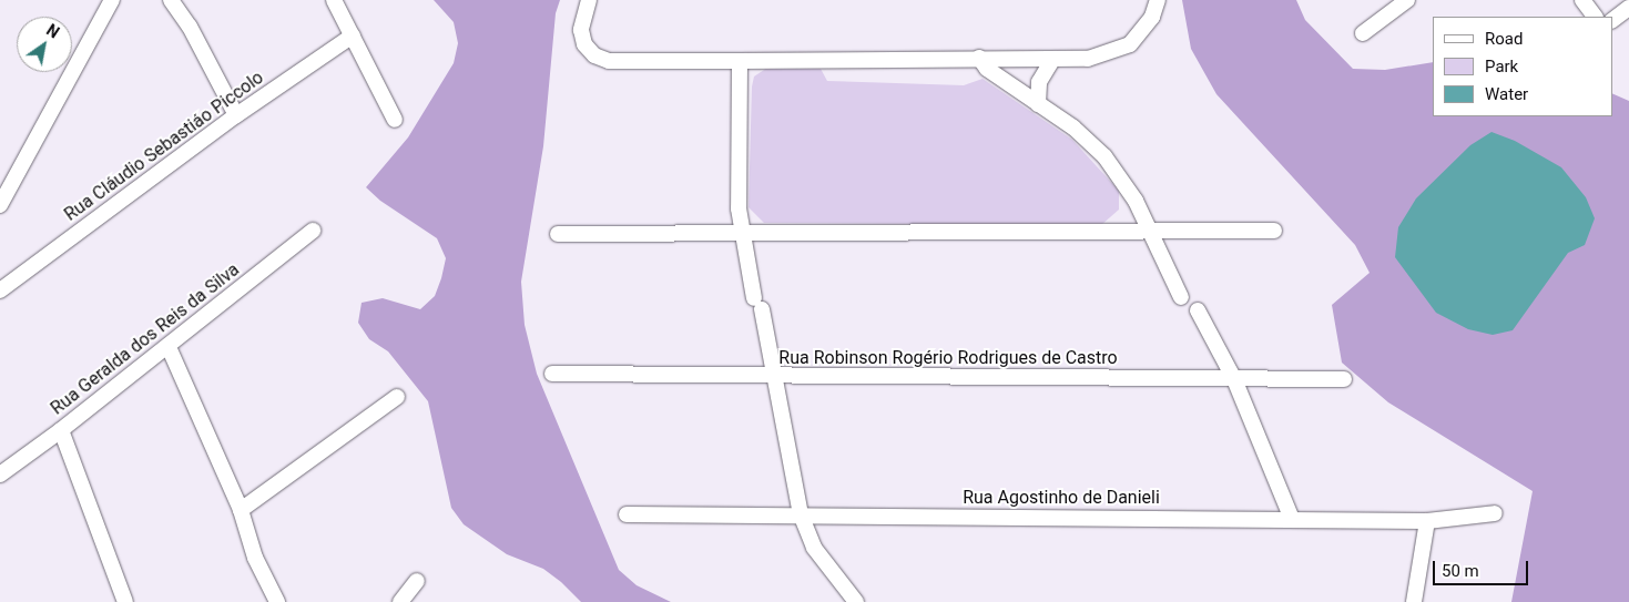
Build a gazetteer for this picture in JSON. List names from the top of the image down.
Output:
{
  "streets": {
    "street": [
      "Rua Cláudio Sebastiáo Piccolo",
      "Rua Geralda dos Reis da Silva",
      "Rua Robinson Rogério Rodrigues de Castro",
      "Rua Agostinho de Danieli"
    ]
  },
  "legend": ["Road", "Park", "Water"],
  "scale_bar": "50 m",
  "north": "top right"
}
